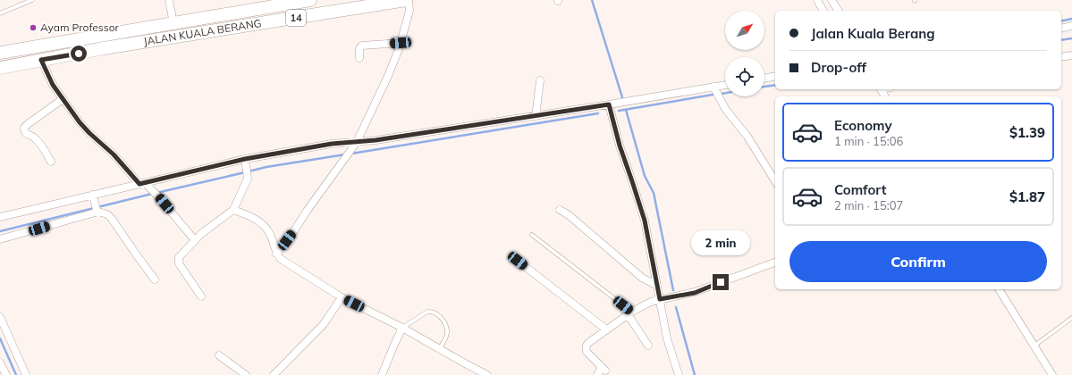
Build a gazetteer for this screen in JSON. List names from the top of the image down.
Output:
{
  "streets": {
    "highway": ["14", "JALAN KUALA BERANG"]
  },
  "places": ["Ayam Professor"],
  "north": "top right",
  "page": {
    "banner": ["Jalan Kuala Berang", "Drop-off"],
    "list": [
      {
        "name": "Economy",
        "note": "1 min · 15:06",
        "value": "$1.39"
      },
      {
        "name": "Comfort",
        "note": "2 min · 15:07",
        "value": "$1.87"
      }
    ],
    "bubble": "2 min",
    "buttons": "Confirm"
  }
}
